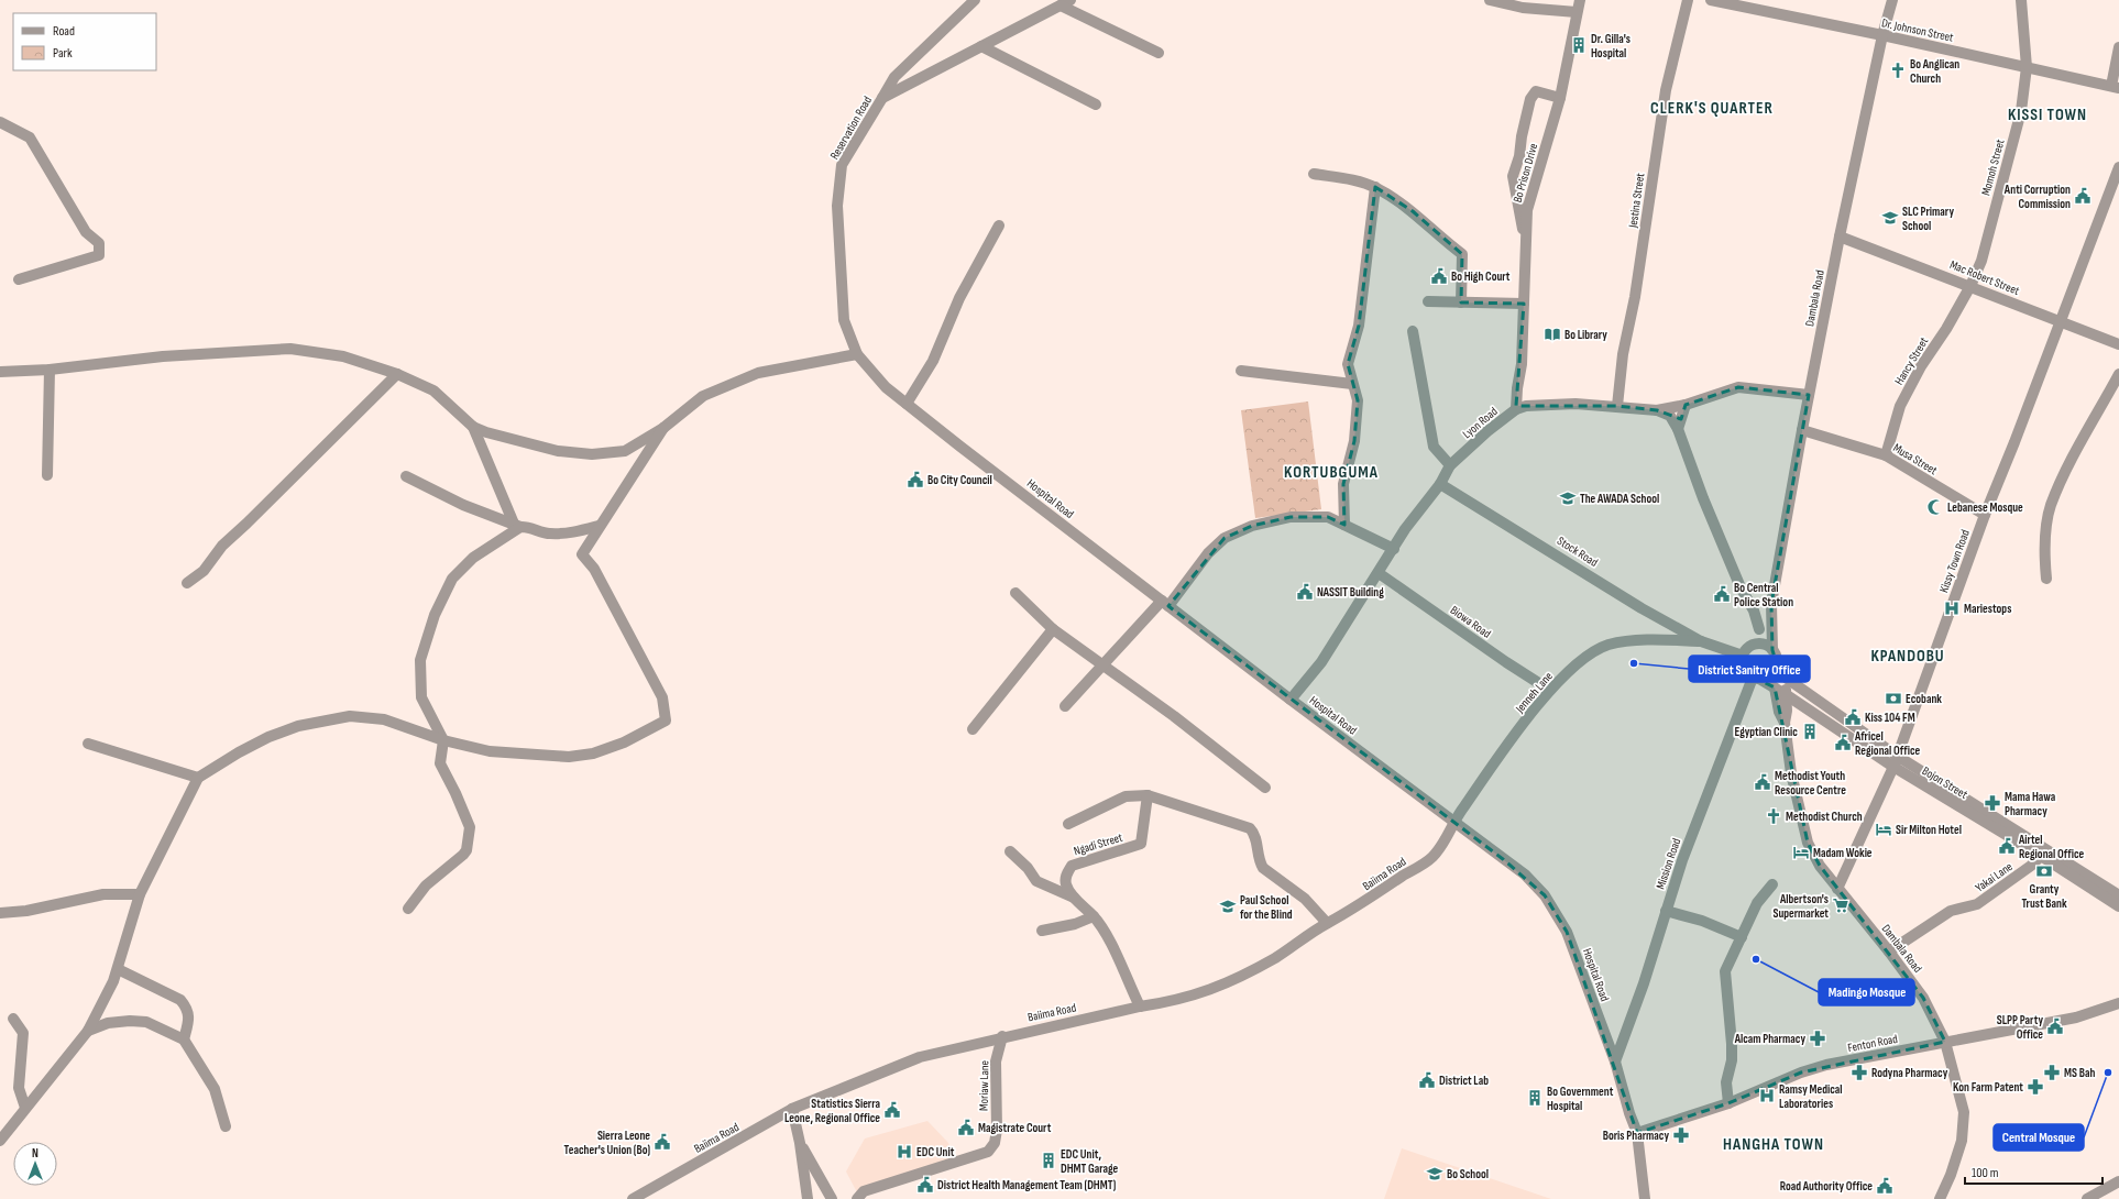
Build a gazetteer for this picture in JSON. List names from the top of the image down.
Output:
{
  "streets": {
    "street": [
      "Dr. Johnson Street",
      "Reservation Road",
      "Momoh Street",
      "Bo Prison Drive",
      "Jestina Street",
      "Mac Robert Street",
      "Dambala Road",
      "Hancy Street",
      "Lyon Road",
      "Musa Street",
      "Hospital Road",
      "Stock Road",
      "Kissy Town Road",
      "Biowa Road",
      "Jenneh Lane",
      "Bojon Street",
      "Ngadi Street",
      "Mission Road",
      "Baiima Road",
      "Yakai Lane",
      "Fenton Road",
      "Moriaw Lane"
    ]
  },
  "crossings": [
    ["Dr. Johnson Street", "Momoh Street"],
    ["Dr. Johnson Street", "Dambala Road"],
    ["Reservation Road", "Hospital Road"],
    ["Momoh Street", "Mac Robert Street"],
    ["Momoh Street", "Hancy Street"],
    ["Bo Prison Drive", "Lyon Road"],
    ["Jestina Street", "Lyon Road"],
    ["Mac Robert Street", "Dambala Road"],
    ["Mac Robert Street", "Hancy Street"],
    ["Mac Robert Street", "Kissy Town Road"],
    ["Dambala Road", "Lyon Road"],
    ["Dambala Road", "Musa Street"],
    ["Dambala Road", "Kissy Town Road"],
    ["Dambala Road", "Bojon Street"],
    ["Dambala Road", "Mission Road"],
    ["Dambala Road", "Yakai Lane"],
    ["Dambala Road", "Fenton Road"],
    ["Hancy Street", "Musa Street"],
    ["Lyon Road", "Hospital Road"],
    ["Lyon Road", "Stock Road"],
    ["Lyon Road", "Biowa Road"],
    ["Musa Street", "Kissy Town Road"],
    ["Hospital Road", "Jenneh Lane"],
    ["Hospital Road", "Mission Road"],
    ["Hospital Road", "Baiima Road"],
    ["Hospital Road", "Fenton Road"],
    ["Stock Road", "Jenneh Lane"],
    ["Kissy Town Road", "Bojon Street"],
    ["Biowa Road", "Jenneh Lane"],
    ["Jenneh Lane", "Baiima Road"],
    ["Bojon Street", "Mission Road"],
    ["Bojon Street", "Yakai Lane"],
    ["Ngadi Street", "Baiima Road"],
    ["Baiima Road", "Moriaw Lane"]
  ],
  "districts": [
    "CLERK'S QUARTER",
    "KISSI TOWN",
    "KORTUBGUMA",
    "KPANDOBU",
    "HANGHA TOWN"
  ],
  "places": {
    "building": [
      "Dr. Gilla's Hospital",
      "Egyptian Clinic",
      "Bo Government Hospital",
      "EDC Unit, DHMT Garage"
    ],
    "church": ["Bo Anglican Church", "Methodist Church"],
    "public building": [
      "Anti Corruption Commission",
      "Bo High Court",
      "Bo City Council",
      "NASSIT Building",
      "Bo Central Police Station",
      "Kiss 104 FM",
      "Africel Regional Office",
      "Methodist Youth Resource Centre",
      "Airtel Regional Office",
      "SLPP Party Office",
      "District Lab",
      "Statistics Sierra Leone, Regional Office",
      "Magistrate Court",
      "Sierra Leone Teacher's Union (Bo)",
      "District Health Management Team (DHMT)",
      "Road Authority Office"
    ],
    "school or university": [
      "SLC Primary School",
      "The AWADA School",
      "Paul School for the Blind",
      "Bo School"
    ],
    "library": ["Bo Library"],
    "mosque": ["Lebanese Mosque"],
    "hospital": ["Mariestops", "Ramsy Medical Laboratories", "EDC Unit"],
    "other": ["District Sanitry Office", "Madingo Mosque", "Central Mosque"],
    "bank": ["Ecobank", "Granty Trust Bank"],
    "pharmacy": [
      "Mama Hawa Pharmacy",
      "Alcam Pharmacy",
      "Rodyna Pharmacy",
      "MS Bah",
      "Kon Farm Patent",
      "Boris Pharmacy"
    ],
    "hotel": ["Sir Milton Hotel", "Madam Wokie"],
    "supermarket": ["Albertson's Supermarket"]
  },
  "legend": ["Road", "Park"],
  "scale_bar": "100 m",
  "north": "top"
}
